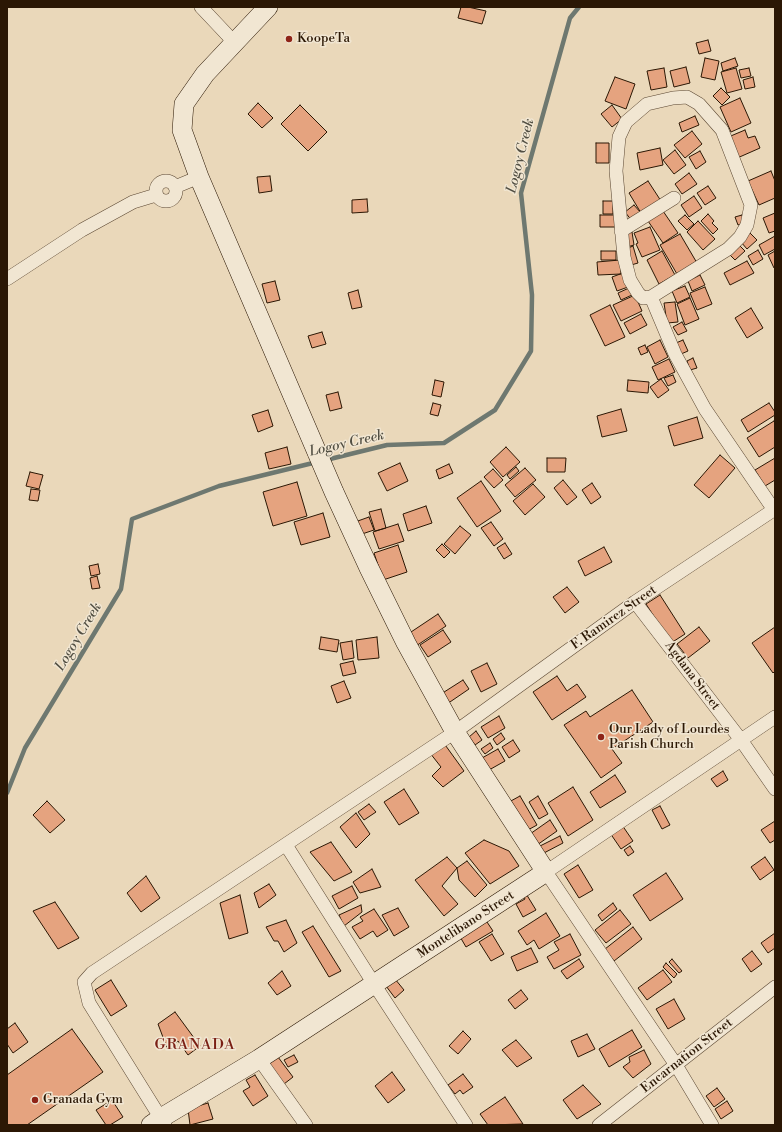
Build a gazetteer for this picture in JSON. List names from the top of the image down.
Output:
{
  "streets": {
    "main road": ["Montelibano Street"],
    "street": ["F. Ramirez Street", "Agdana Street", "Encarnation Street"]
  },
  "crossings": [
    ["F. Ramirez Street", "Agdana Street"],
    ["F. Ramirez Street", "Montelibano Street"],
    ["Agdana Street", "Montelibano Street"]
  ],
  "districts": ["GRANADA"],
  "water": ["Logoy Creek"],
  "places": ["KoopeTa", "Our Lady of Lourdes Parish Church", "Granada Gym"]
}
